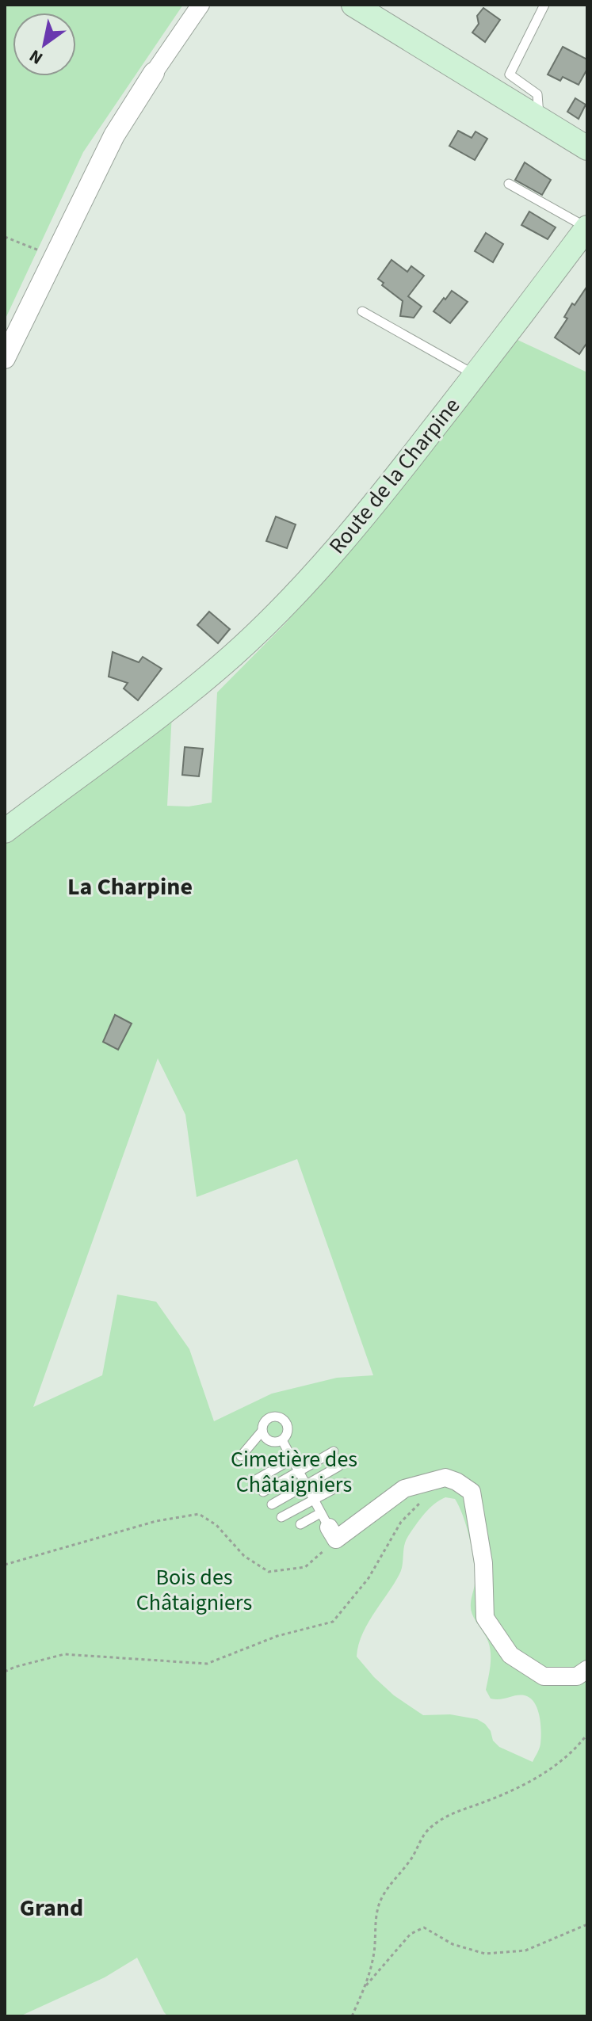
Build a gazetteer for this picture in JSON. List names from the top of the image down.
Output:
{
  "streets": {
    "main road": ["Route de la Charpine"]
  },
  "districts": ["La Charpine", "Grand"],
  "parks": ["Cimetière des Châtaigniers", "Bois des Châtaigniers"],
  "north": "bottom left"
}
